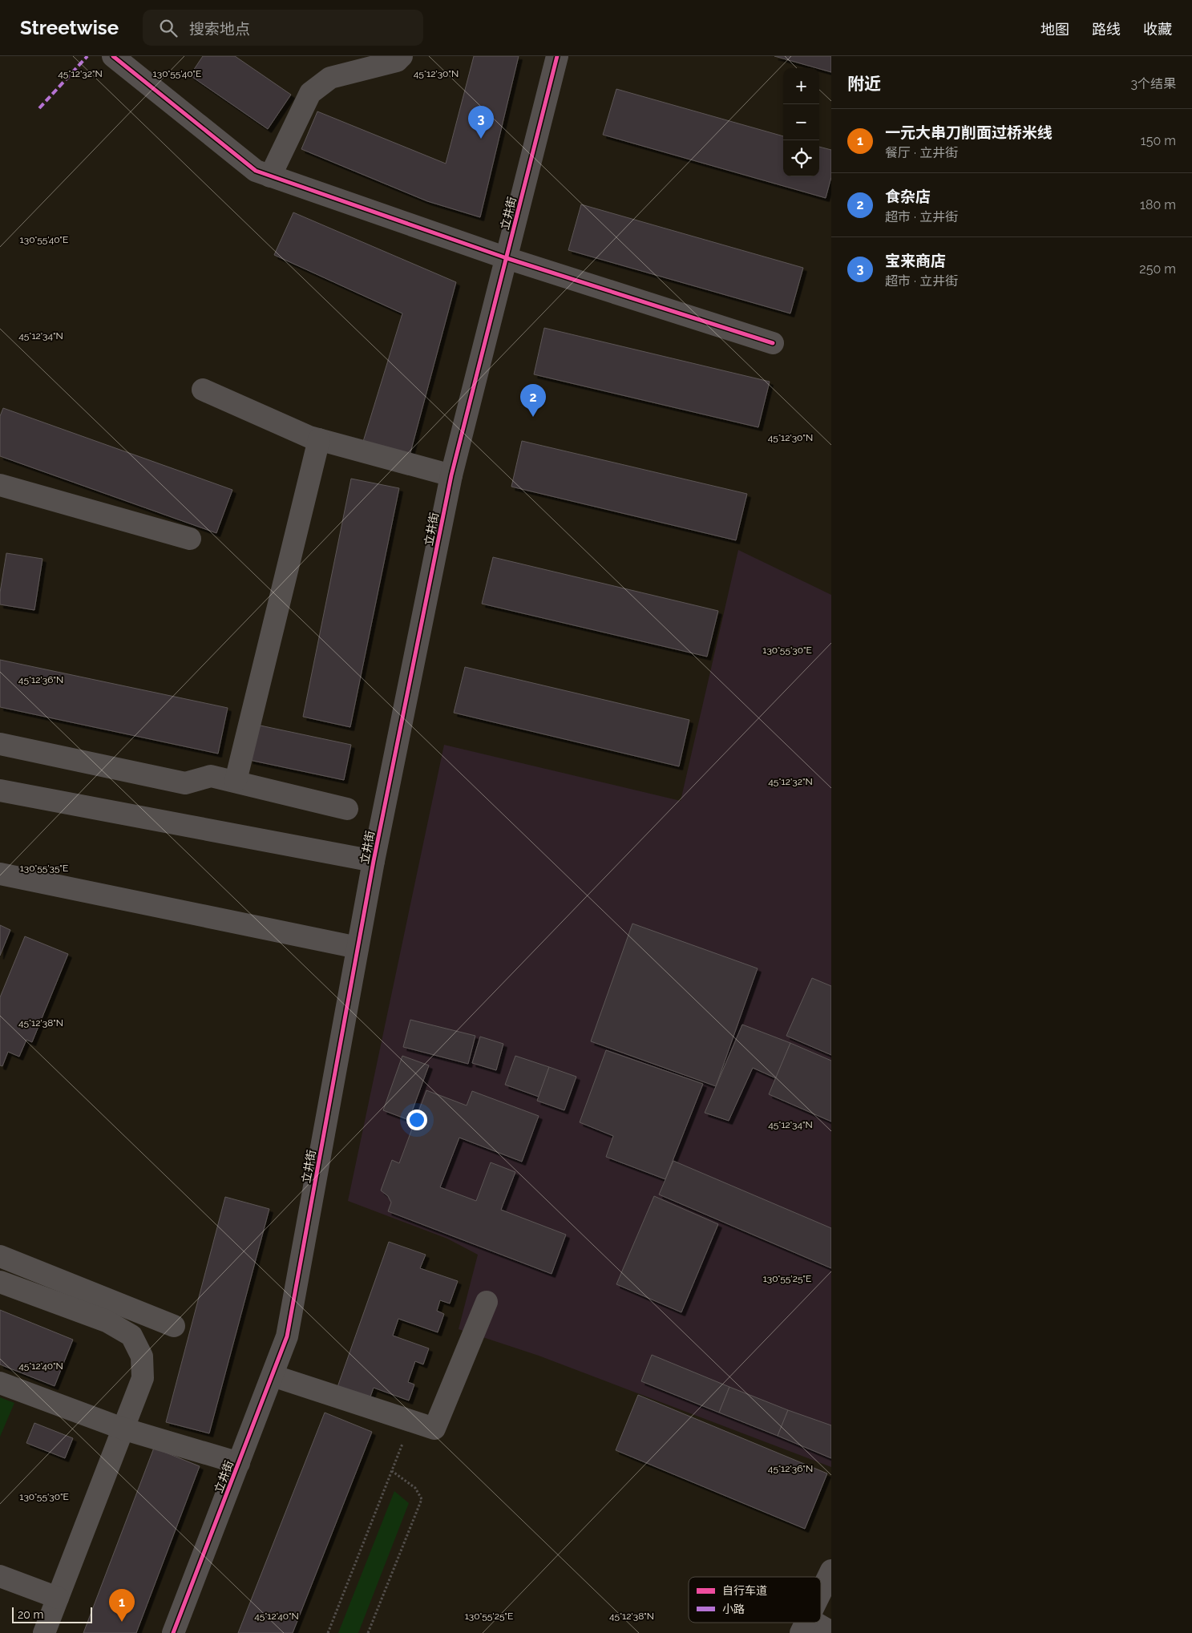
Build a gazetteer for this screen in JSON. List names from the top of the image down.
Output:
{
  "streets": {
    "street": ["立井街"]
  },
  "legend": ["自行车道", "小路"],
  "scale_bar": "20 m",
  "page": {
    "header": "Streetwise",
    "search": "搜索地点",
    "nav": ["地图", "路线", "收藏"],
    "heading": ["附近", "3个结果"],
    "map_buttons": ["+", "−"],
    "pins": ["3", "2", "1"],
    "list": [
      {
        "mark": "1",
        "name": "一元大串刀削面过桥米线",
        "note": "餐厅 · 立井街",
        "value": "150 m"
      },
      {
        "mark": "2",
        "name": "食杂店",
        "note": "超市 · 立井街",
        "value": "180 m"
      },
      {
        "mark": "3",
        "name": "宝来商店",
        "note": "超市 · 立井街",
        "value": "250 m"
      }
    ],
    "scale": "20 m"
  },
  "coordinates": [
    "45°12'32\"N",
    "45°12'30\"N",
    "130°55'40\"E",
    "45°12'34\"N",
    "130°55'30\"E",
    "45°12'36\"N",
    "130°55'35\"E",
    "45°12'38\"N",
    "130°55'25\"E",
    "45°12'40\"N"
  ]
}
